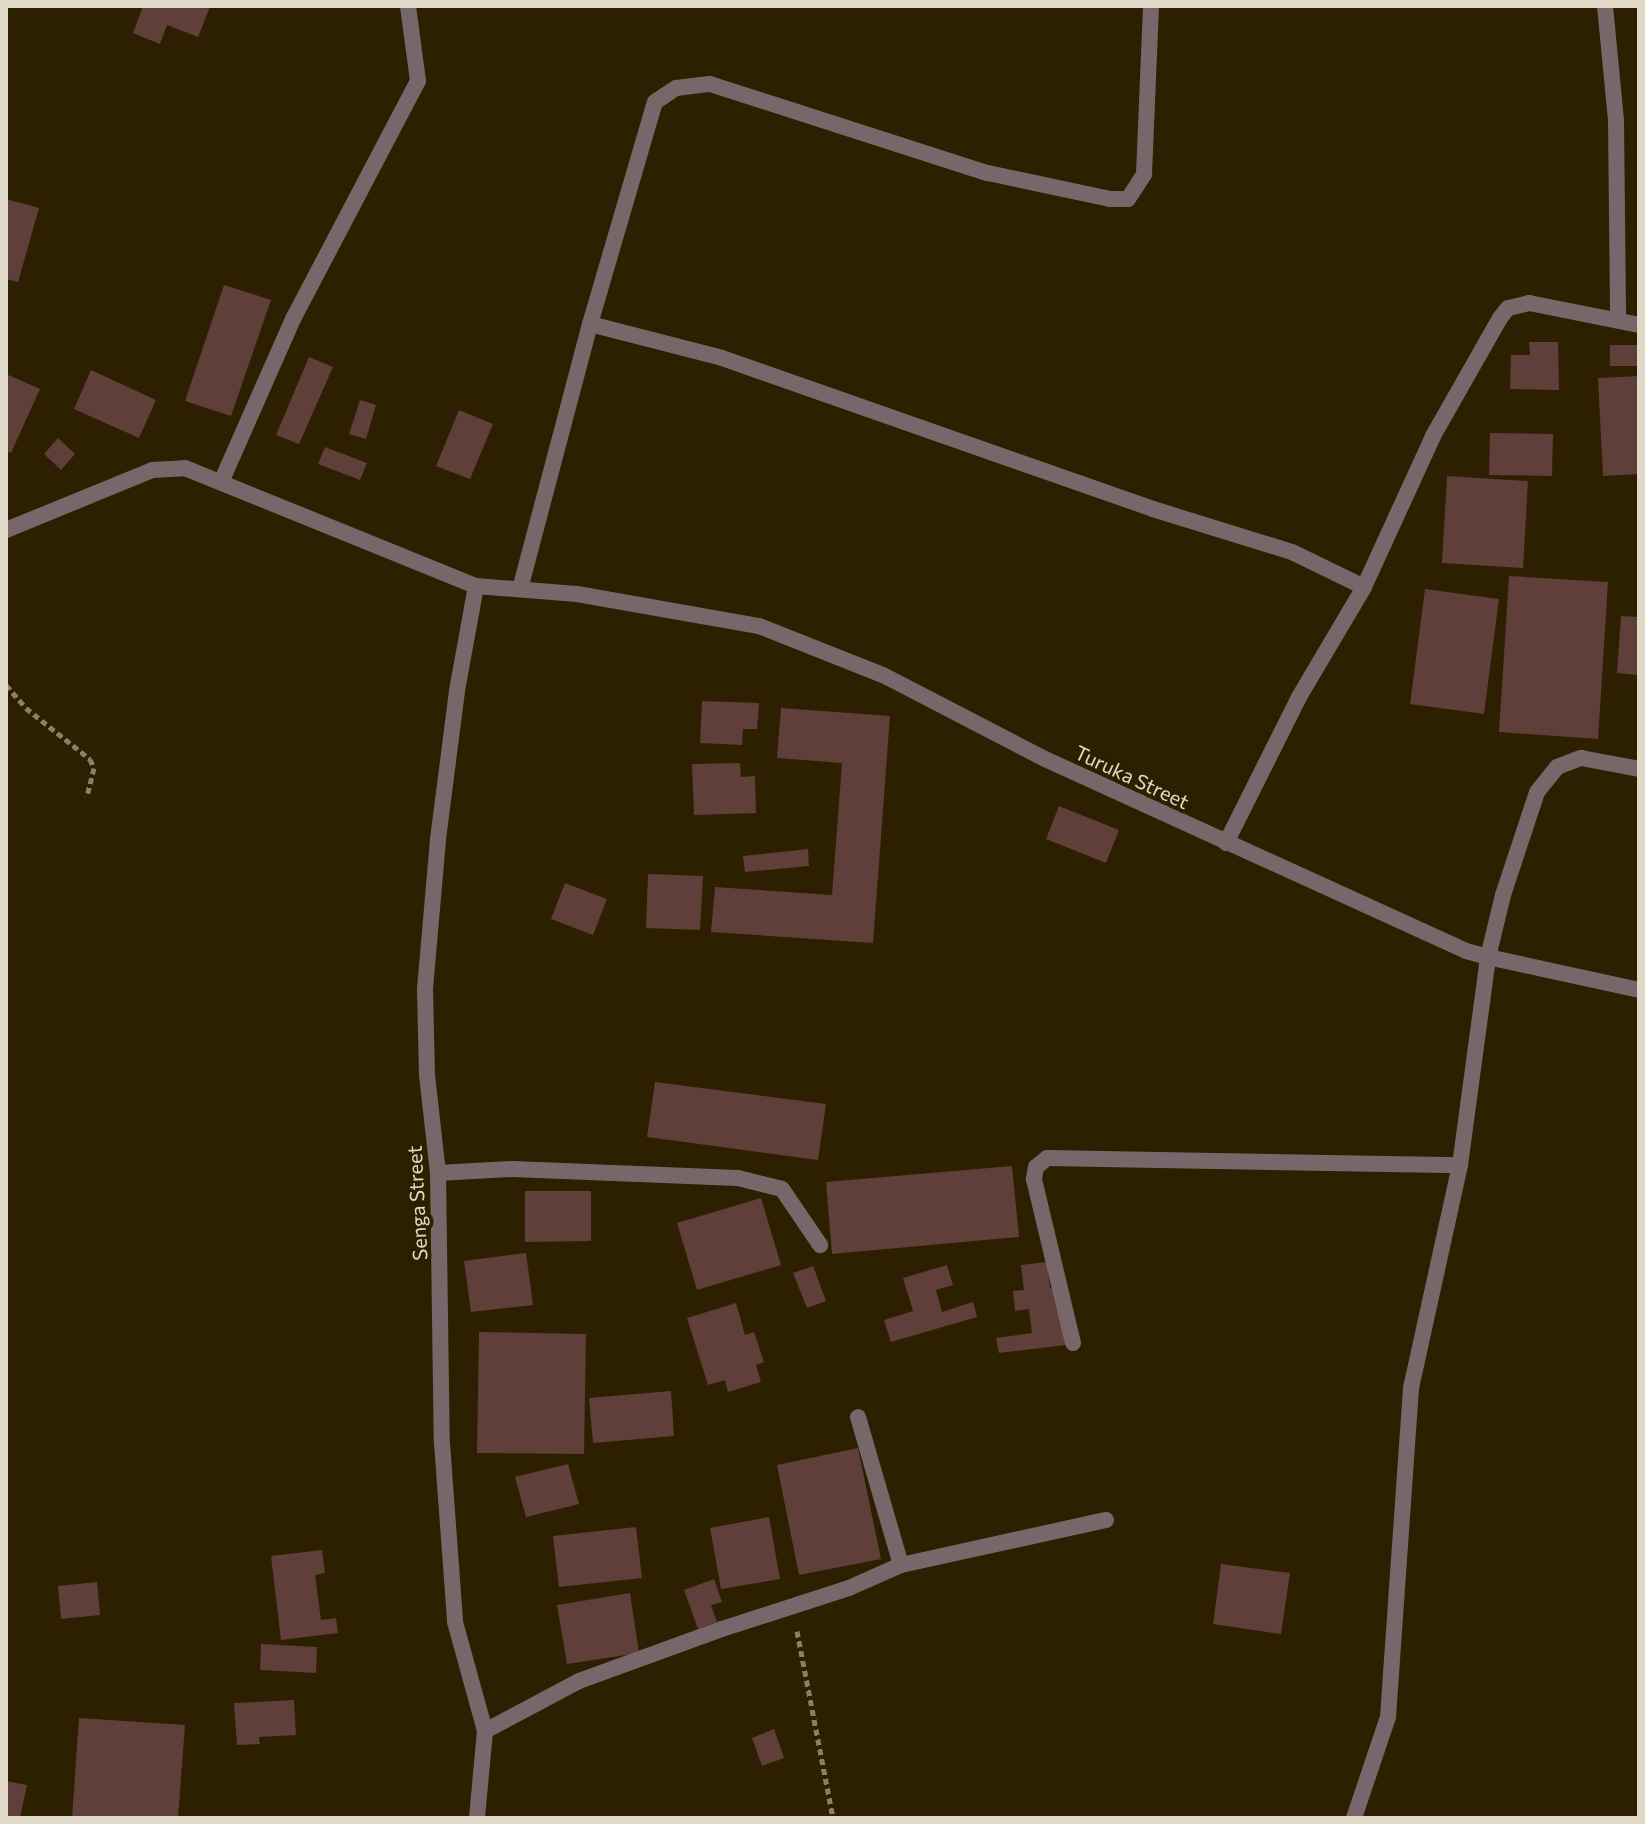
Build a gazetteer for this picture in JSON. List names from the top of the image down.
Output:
{
  "streets": {
    "street": ["Turuka Street", "Senga Street"]
  },
  "crossings": [
    ["Turuka Street", "Senga Street"]
  ]
}
